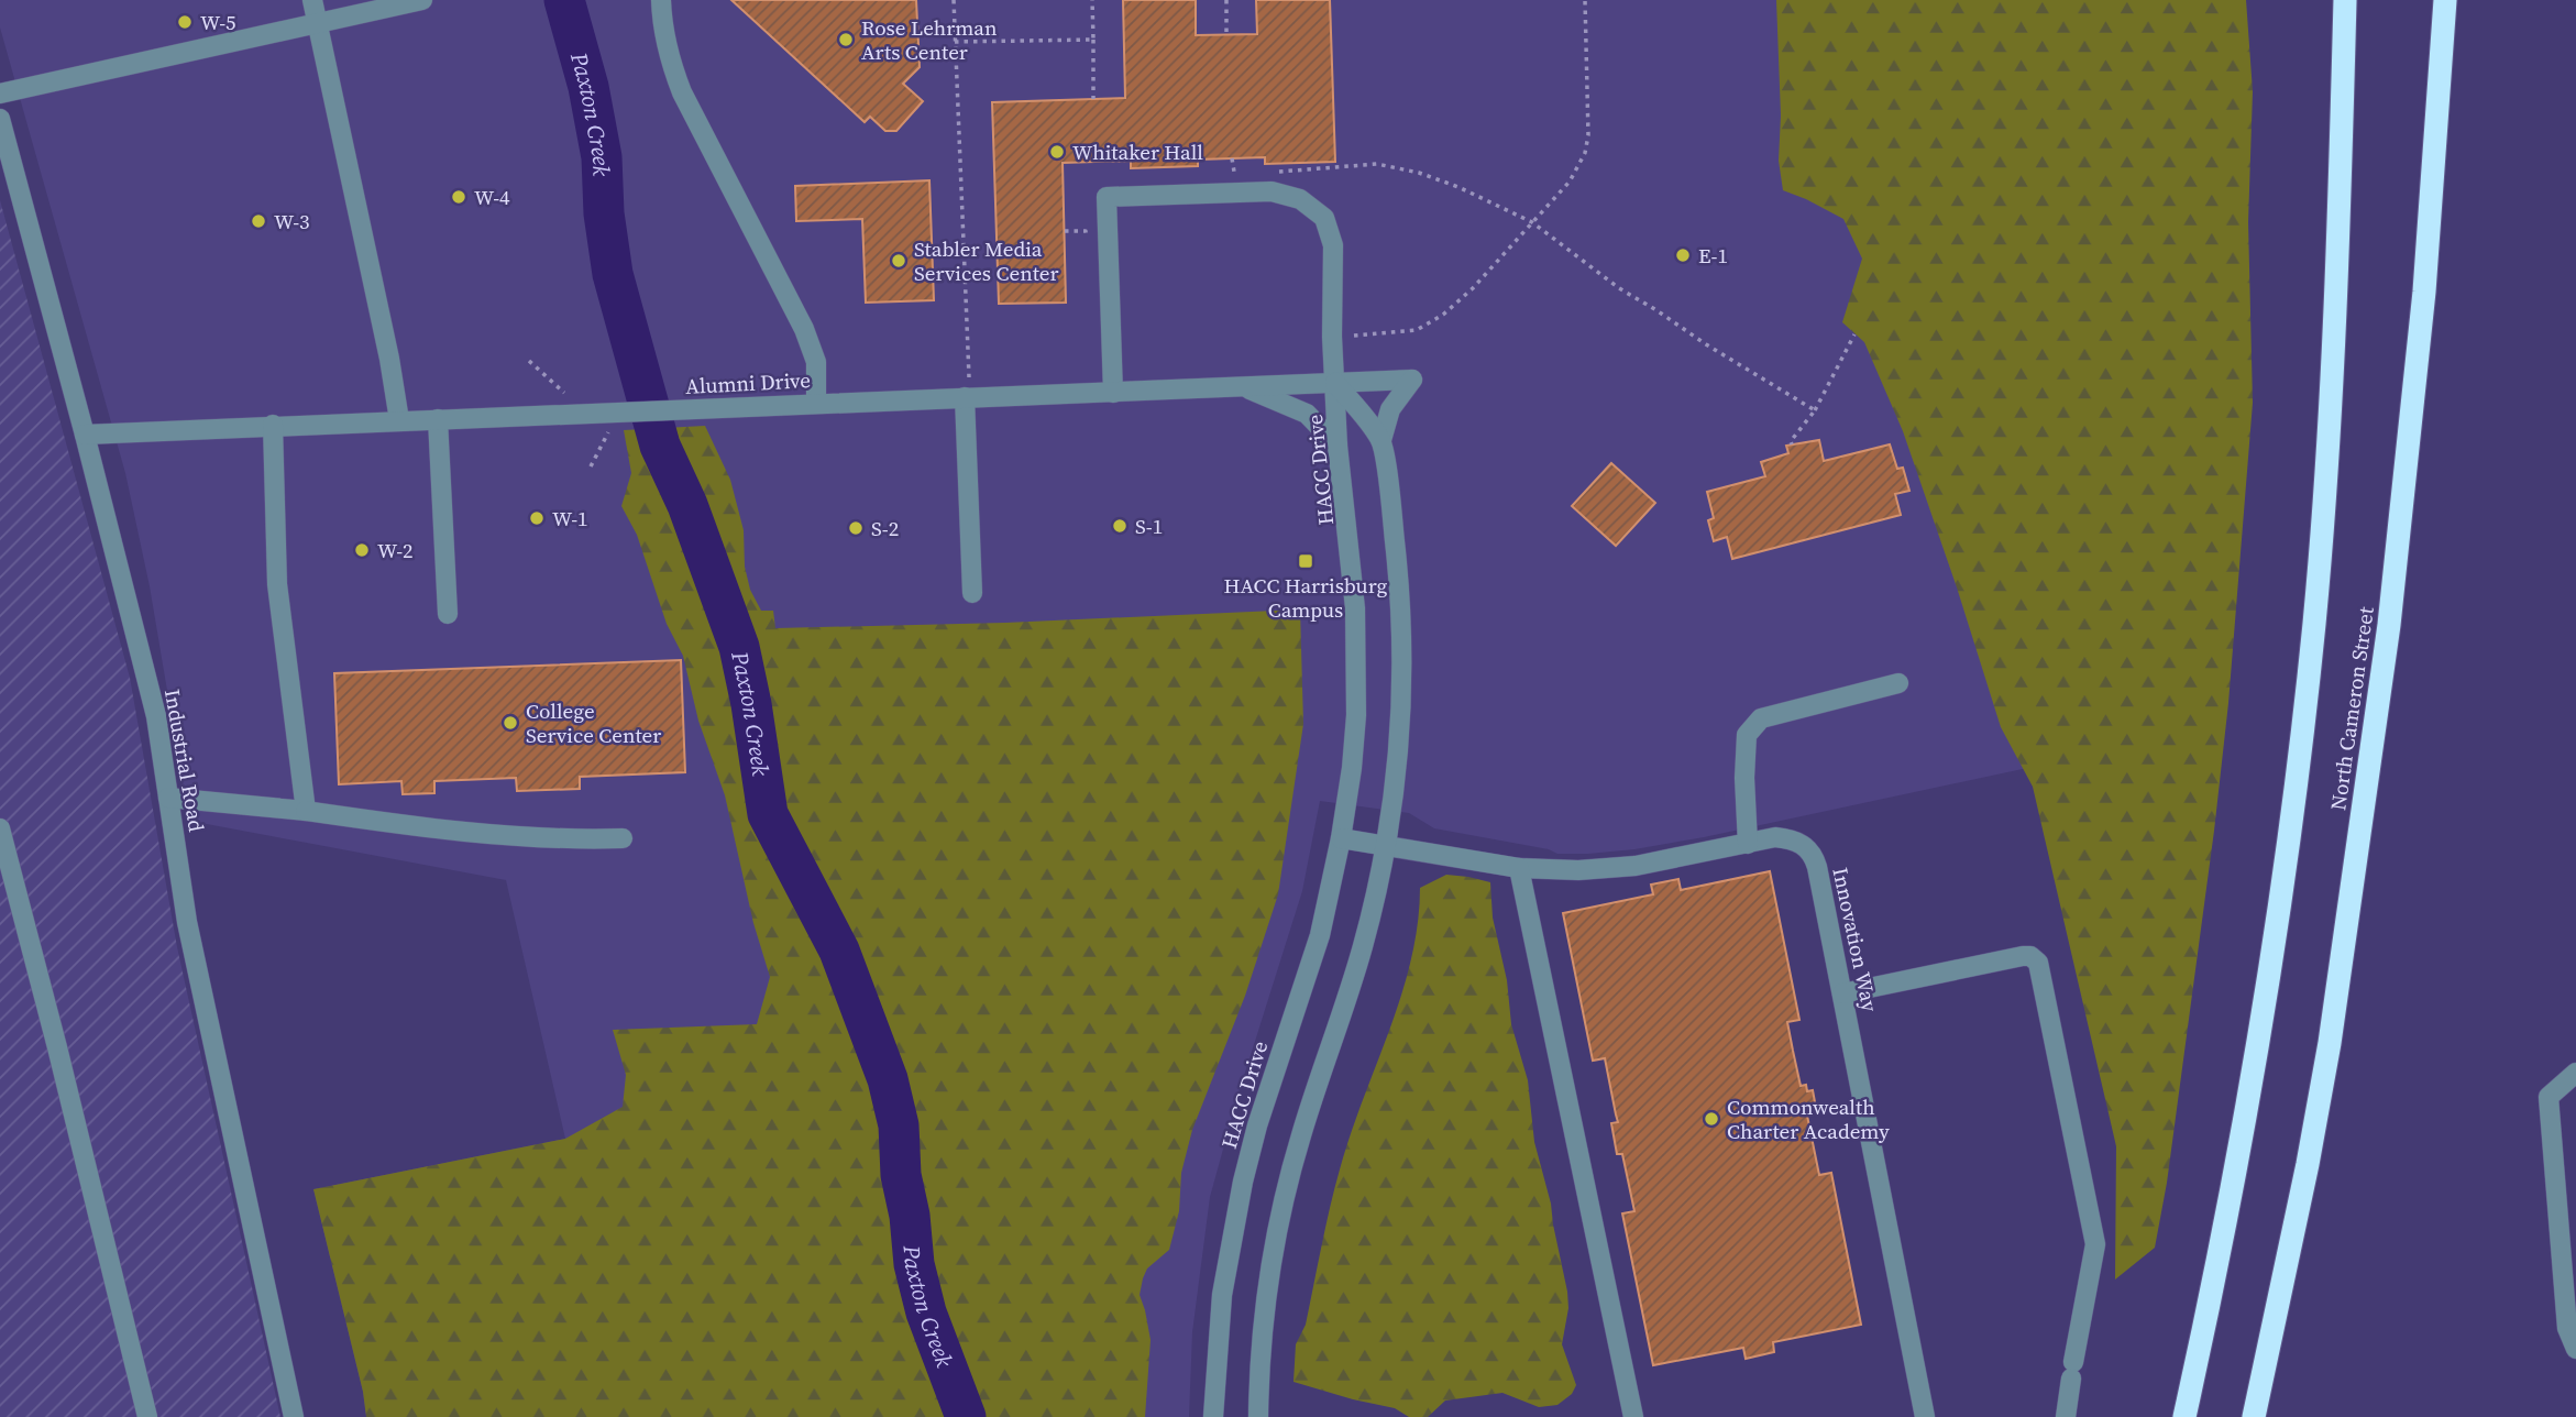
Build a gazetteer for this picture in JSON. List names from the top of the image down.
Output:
{
  "streets": {
    "highway": ["North Cameron Street"],
    "street": [
      "Alumni Drive",
      "HACC Drive",
      "Industrial Road",
      "Innovation Way"
    ]
  },
  "crossings": [
    ["Alumni Drive", "HACC Drive"],
    ["Alumni Drive", "Industrial Road"],
    ["HACC Drive", "Innovation Way"]
  ],
  "water": ["Paxton Creek"],
  "places": {
    "other": [
      "W-5",
      "Rose Lehrman Arts Center",
      "Whitaker Hall",
      "W-4",
      "W-3",
      "E-1",
      "Stabler Media Services Center",
      "W-1",
      "S-1",
      "S-2",
      "W-2",
      "College Service Center",
      "Commonwealth Charter Academy"
    ],
    "transit": ["HACC Harrisburg Campus"]
  }
}
